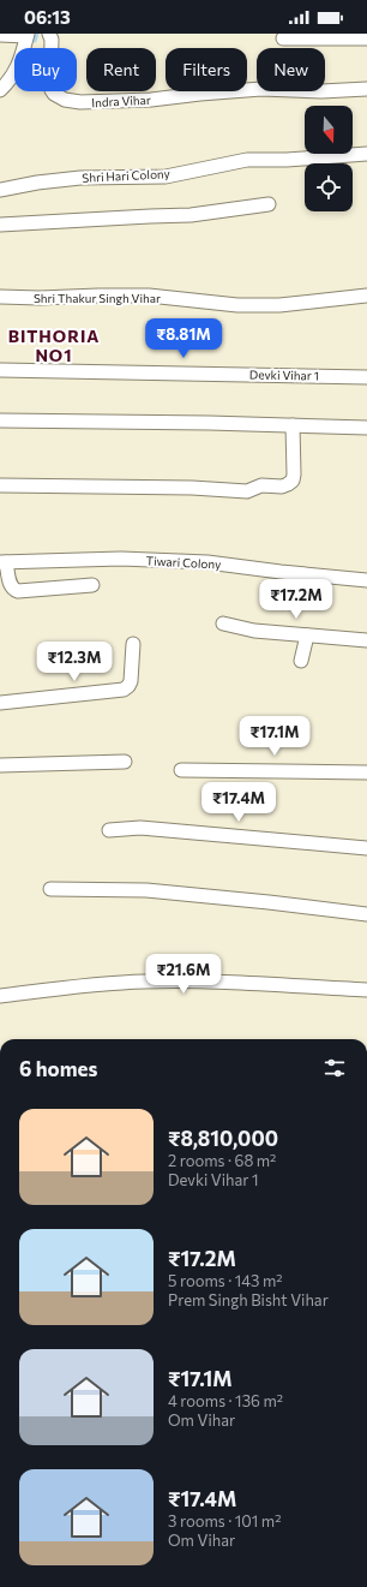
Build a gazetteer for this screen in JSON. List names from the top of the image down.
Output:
{
  "streets": {
    "street": [
      "Indra Vihar",
      "Shri Hari Colony",
      "Shri Thakur Singh Vihar",
      "Devki Vihar 1",
      "Tiwari Colony"
    ]
  },
  "districts": ["BITHORIA NO1"],
  "north": "bottom",
  "page": {
    "status": "06:13",
    "chip": [
      "Buy",
      "Rent",
      "Filters",
      "New"
    ],
    "price": [
      "₹8.81M",
      "₹17.2M",
      "₹12.3M",
      "₹17.1M",
      "₹17.4M",
      "₹21.6M"
    ],
    "heading": "6 homes",
    "list": [
      {
        "name": "₹8,810,000",
        "note": "2 rooms · 68 m² · Devki Vihar 1"
      },
      {
        "name": "₹17.2M",
        "note": "5 rooms · 143 m² · Prem Singh Bisht Vihar"
      },
      {
        "name": "₹17.1M",
        "note": "4 rooms · 136 m² · Om Vihar"
      },
      {
        "name": "₹17.4M",
        "note": "3 rooms · 101 m² · Om Vihar"
      }
    ]
  }
}
